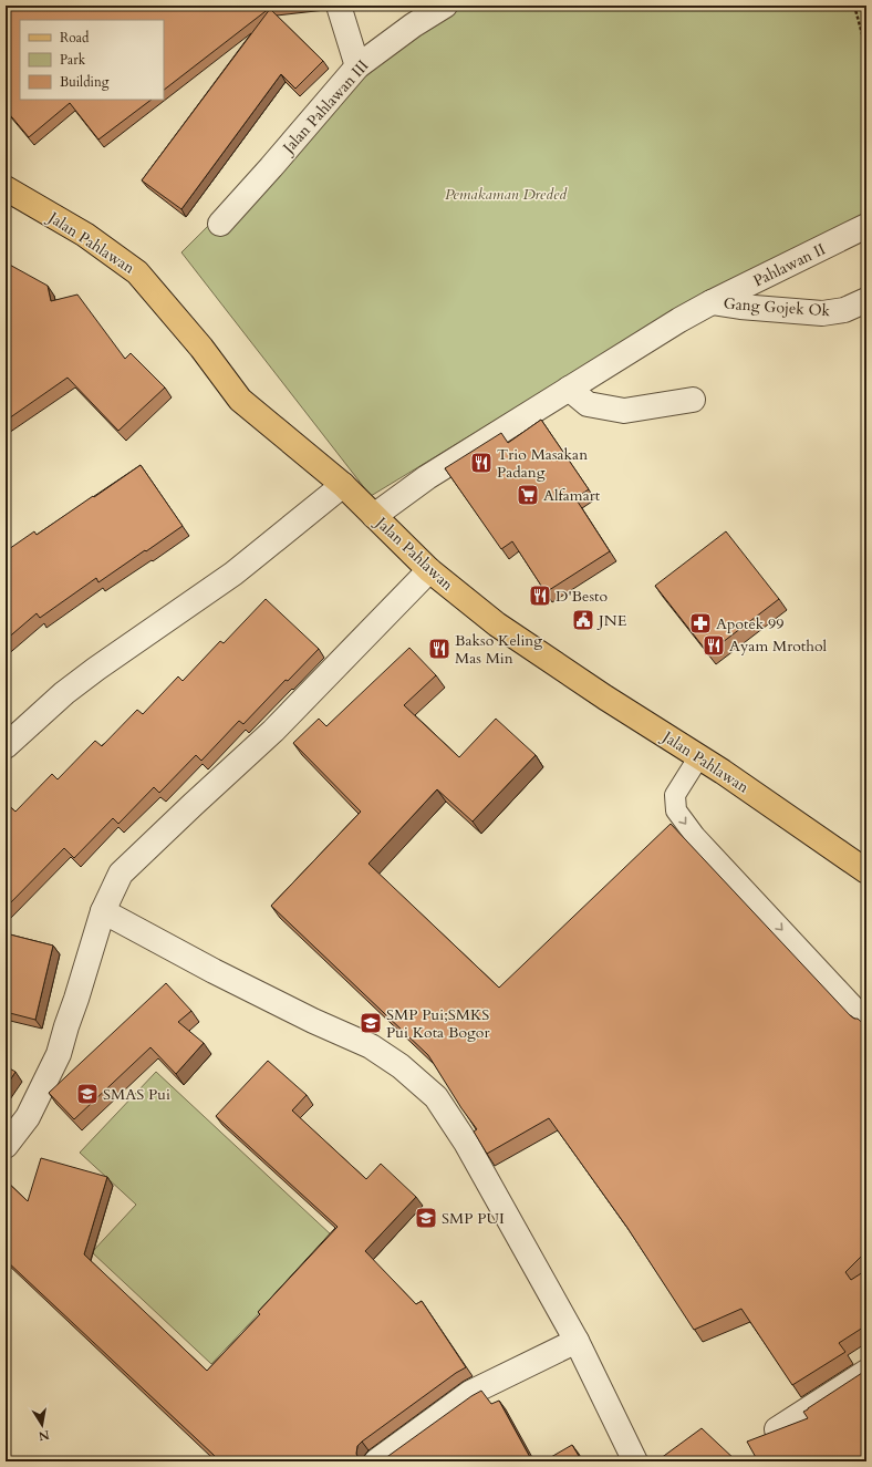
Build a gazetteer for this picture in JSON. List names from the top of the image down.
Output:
{
  "streets": {
    "main road": ["Jalan Pahlawan"],
    "street": ["Jalan Pahlawan III", "Pahlawan II", "Gang Gojek Ok"]
  },
  "crossings": [
    ["Jalan Pahlawan", "Pahlawan II"],
    ["Pahlawan II", "Gang Gojek Ok"]
  ],
  "parks": ["Pemakaman Dreded"],
  "places": {
    "restaurant": [
      "Trio Masakan Padang",
      "D'Besto",
      "Ayam Mrothol",
      "Bakso Keling Mas Min"
    ],
    "supermarket": ["Alfamart"],
    "public building": ["JNE"],
    "pharmacy": ["Apotek 99"],
    "school or university": ["SMP Pui;SMKS Pui Kota Bogor", "SMAS Pui", "SMP PUI"]
  },
  "legend": ["Road", "Park", "Building"],
  "north": "bottom"
}
